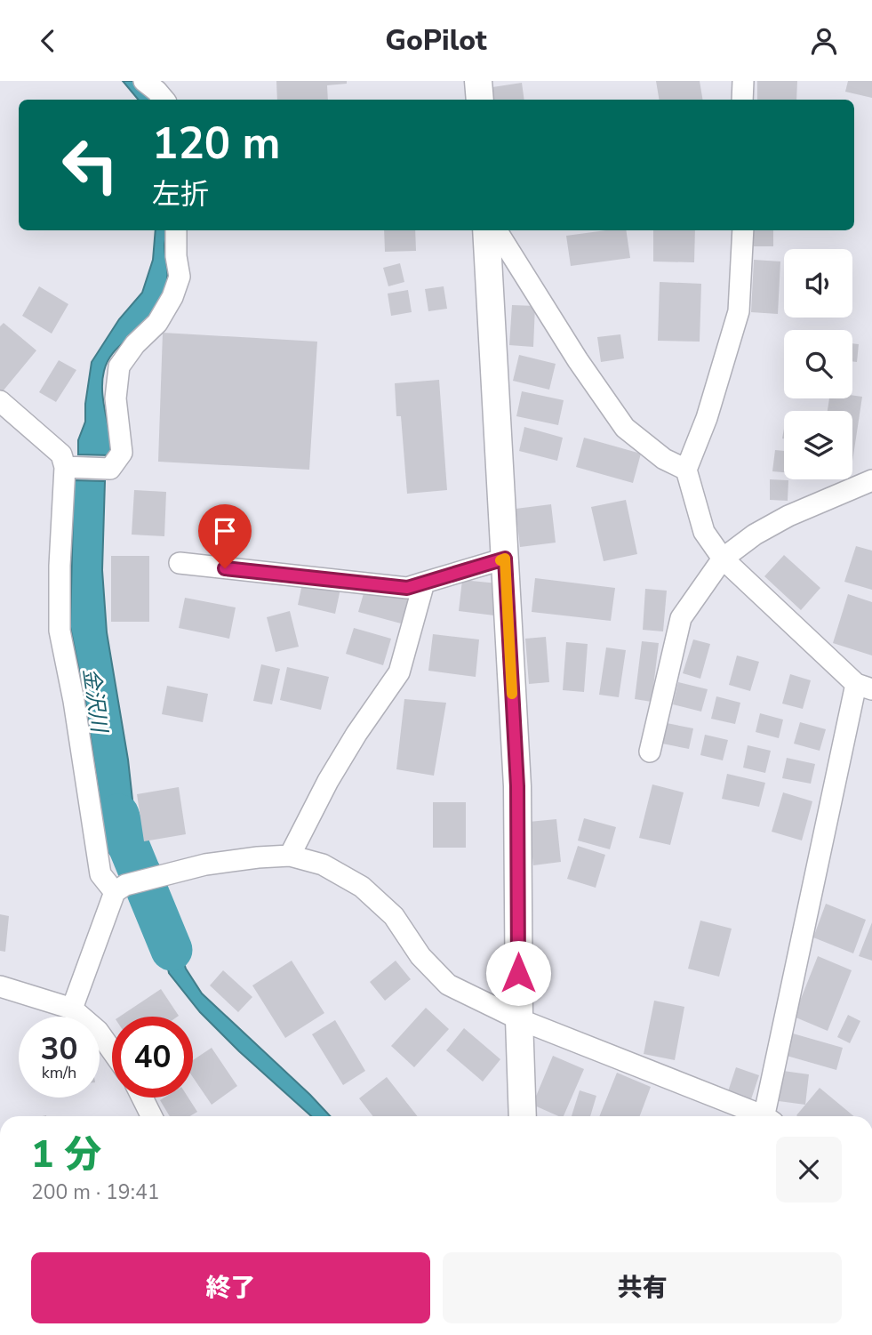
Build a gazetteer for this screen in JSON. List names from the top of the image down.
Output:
{
  "water": ["金沢川"],
  "page": {
    "header": "GoPilot",
    "turn": ["120 m", "左折"],
    "speed": "30 km/h",
    "limit": "40",
    "heading": ["1 分", "200 m · 19:41"],
    "buttons": ["終了", "共有"]
  }
}
